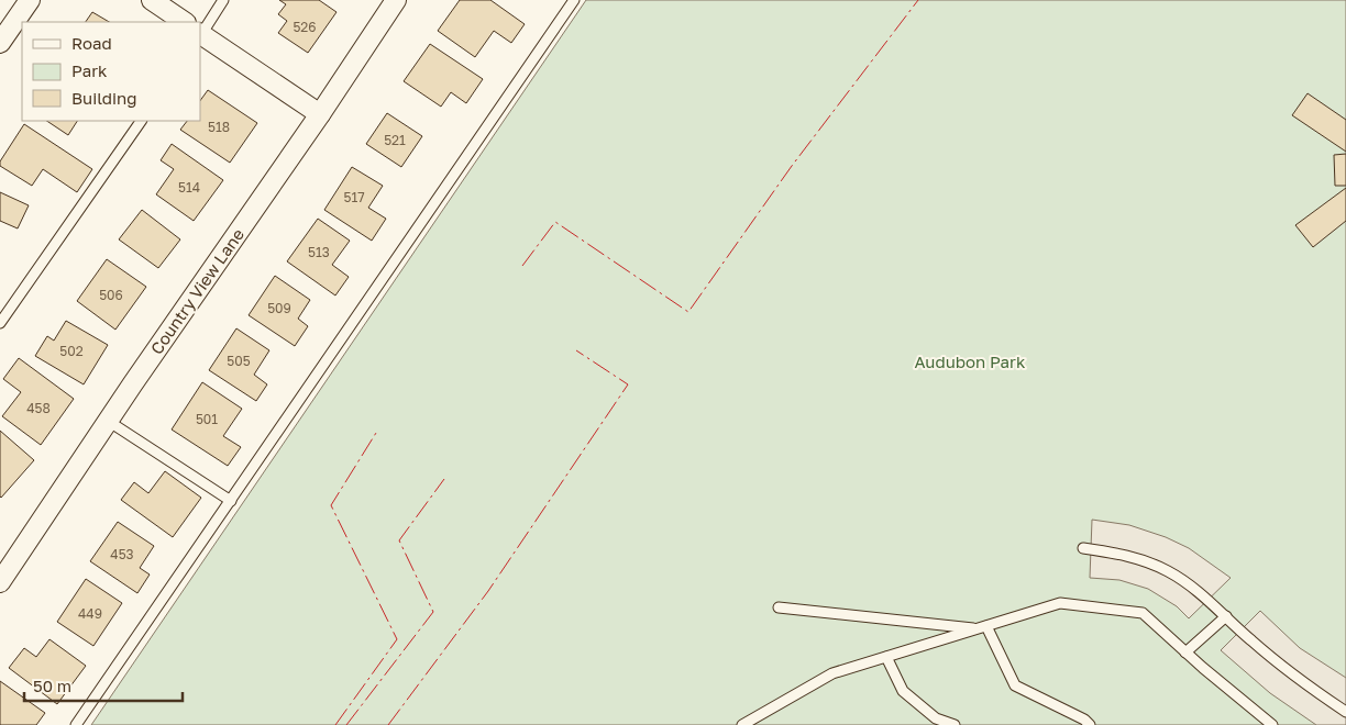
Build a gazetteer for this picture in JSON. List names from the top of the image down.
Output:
{
  "streets": {
    "street": ["Country View Lane"]
  },
  "parks": ["Audubon Park"],
  "house_numbers": [
    "526",
    "518",
    "521",
    "514",
    "517",
    "513",
    "506",
    "509",
    "502",
    "505",
    "458",
    "501",
    "453",
    "449"
  ],
  "legend": ["Road", "Park", "Building"],
  "scale_bar": "50 m"
}
